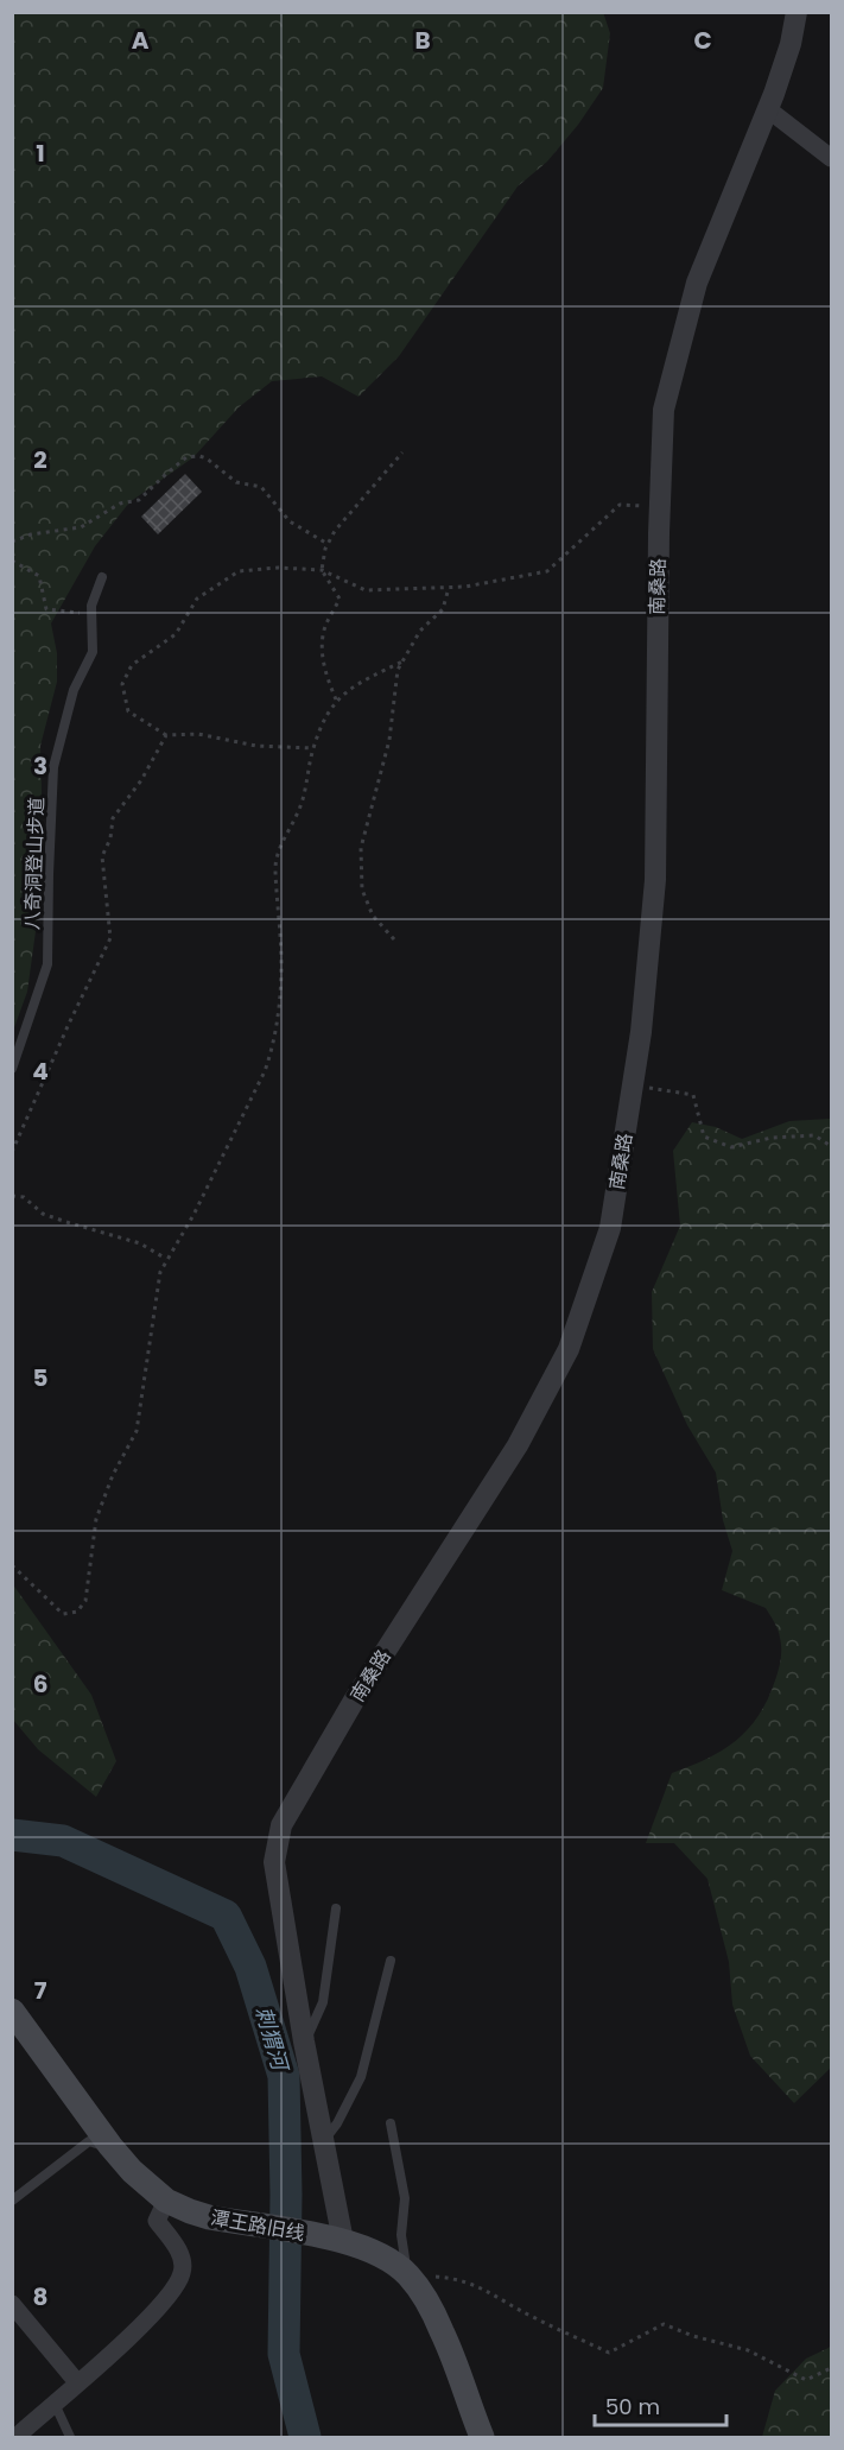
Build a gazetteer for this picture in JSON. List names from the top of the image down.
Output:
{
  "streets": {
    "main road": ["潭王路旧线"],
    "street": ["南桑路"],
    "lane": ["八奇洞登山步道"]
  },
  "crossings": [
    ["南桑路", "潭王路旧线"]
  ],
  "water": ["刺猬河"],
  "scale_bar": "50 m",
  "grid": {
    "columns": ["A", "B", "C"],
    "rows": [
      "1",
      "2",
      "3",
      "4",
      "5",
      "6",
      "7",
      "8"
    ]
  }
}
